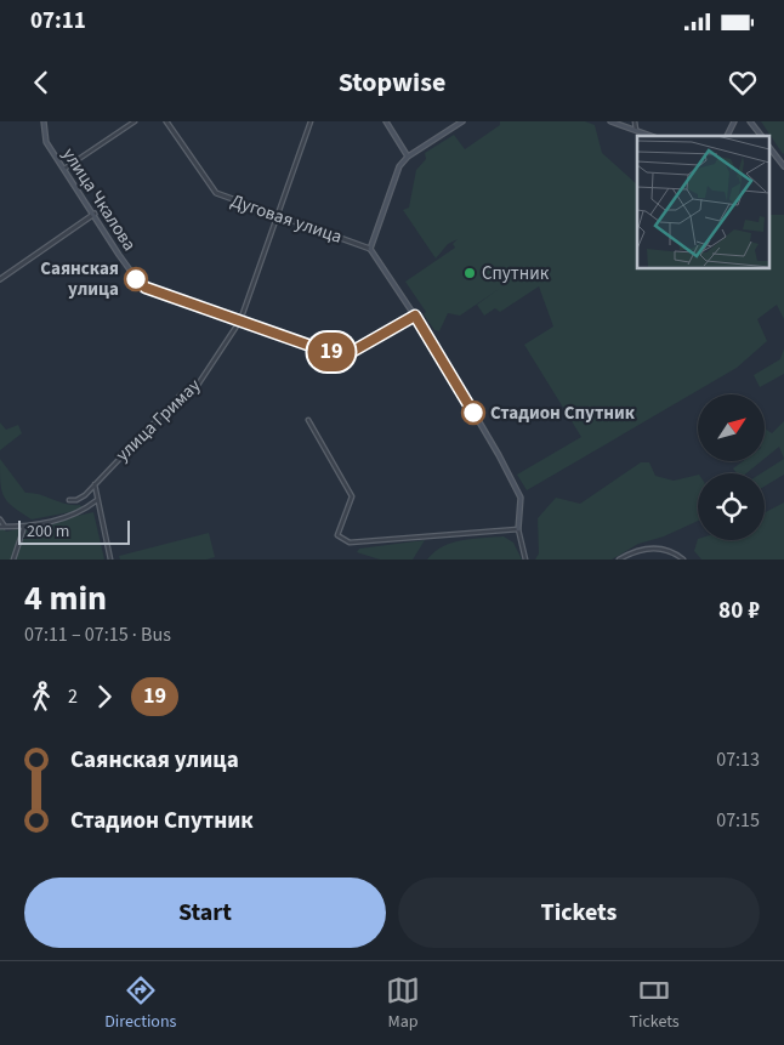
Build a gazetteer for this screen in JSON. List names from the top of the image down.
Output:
{
  "streets": {
    "main road": ["улица Чкалова"],
    "street": ["Дуговая улица", "улица Гримау"]
  },
  "crossings": [
    ["улица Чкалова", "улица Гримау"],
    ["Дуговая улица", "улица Гримау"]
  ],
  "places": ["Спутник", "Саянская улица", "Стадион Спутник"],
  "lines": ["bus line 19"],
  "scale_bar": "200 m",
  "north": "top right",
  "page": {
    "status": "07:11",
    "header": "Stopwise",
    "on_map": "19",
    "scale": "200 m",
    "heading": ["4 min", "07:11 – 07:15 · Bus", "80 ₽"],
    "legs": ["2", "19"],
    "list": [
      {
        "name": "Саянская улица",
        "value": "07:13"
      },
      {
        "name": "Стадион Спутник",
        "value": "07:15"
      }
    ],
    "buttons": ["Start", "Tickets"],
    "tabs": ["Directions", "Map", "Tickets"]
  }
}
